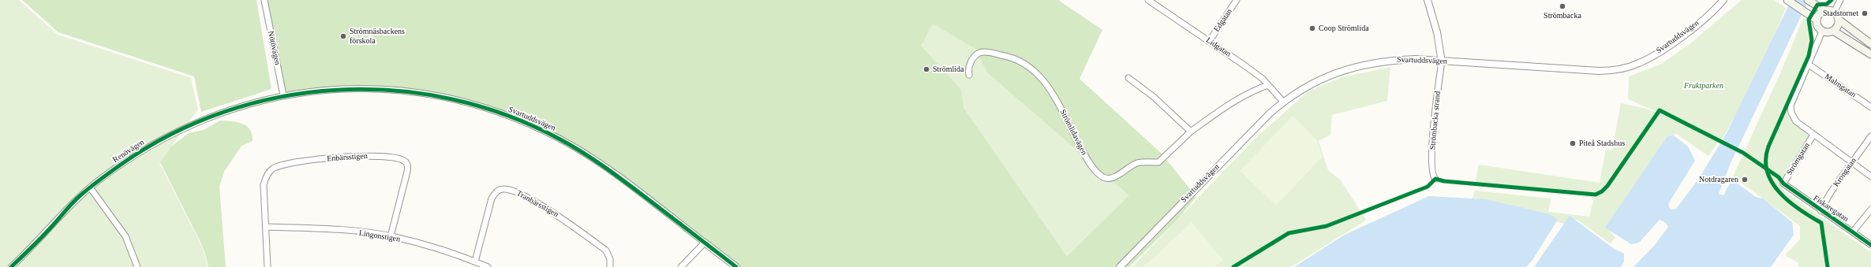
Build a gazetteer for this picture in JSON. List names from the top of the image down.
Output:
{
  "streets": {
    "street": [
      "Edgatan",
      "Svartuddsvägen",
      "Lidgatan",
      "Nötövägen",
      "Malmgatan",
      "Strömbacka strand",
      "Strömlidavägen",
      "Renövägen",
      "Enbärsstigen",
      "Strömgatan",
      "Krongatan",
      "Tranbärsstigen",
      "Fiskaregatan",
      "Lingonstigen"
    ]
  },
  "crossings": [
    ["Edgatan", "Lidgatan"],
    ["Svartuddsvägen", "Lidgatan"],
    ["Svartuddsvägen", "Nötövägen"],
    ["Svartuddsvägen", "Strömbacka strand"],
    ["Svartuddsvägen", "Renövägen"],
    ["Lidgatan", "Strömlidavägen"],
    ["Nötövägen", "Renövägen"],
    ["Enbärsstigen", "Lingonstigen"],
    ["Strömgatan", "Fiskaregatan"],
    ["Krongatan", "Fiskaregatan"],
    ["Tranbärsstigen", "Lingonstigen"]
  ],
  "parks": ["Fruktparken"],
  "places": [
    "Strömbacka",
    "Stadstornet",
    "Coop Strömlida",
    "Strömnäsbackens förskola",
    "Strömlida",
    "Piteå Stadshus",
    "Notdragaren"
  ]
}
